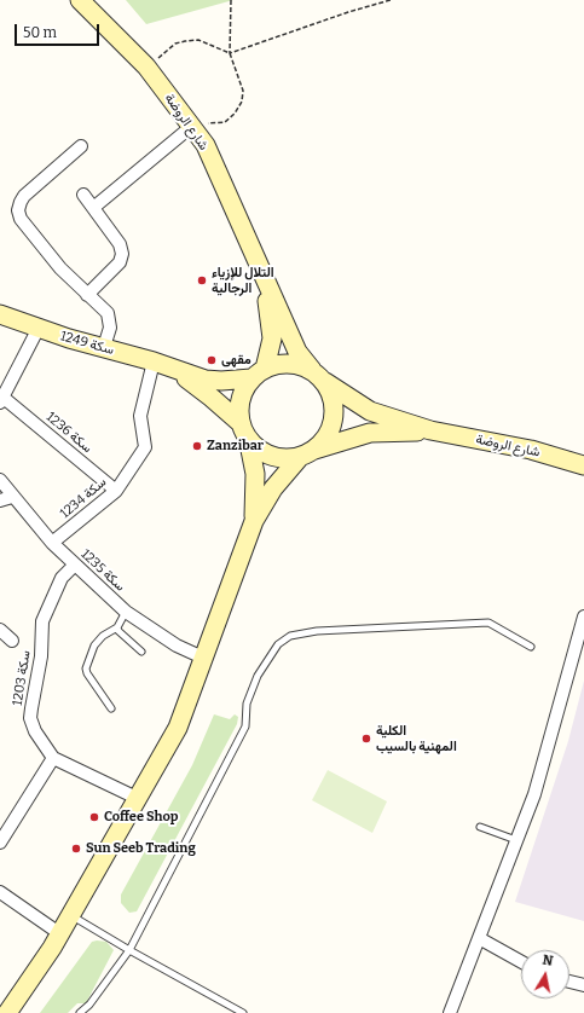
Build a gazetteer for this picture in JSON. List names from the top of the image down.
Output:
{
  "streets": {
    "main road": ["شارع الروضة", "سكة 1249"],
    "street": [
      "سكة 1236",
      "سكة 1234",
      "سكة 1235",
      "سكة 1203"
    ]
  },
  "crossings": [
    ["شارع الروضة", "سكة 1249"],
    ["سكة 1249", "سكة 1236"],
    ["سكة 1249", "سكة 1234"],
    ["سكة 1236", "سكة 1234"],
    ["سكة 1234", "سكة 1235"],
    ["سكة 1235", "سكة 1203"]
  ],
  "places": [
    "التلال للإزياء الرجالية",
    "مقهى",
    "Zanzibar",
    "الكلية المهنية بالسيب",
    "Coffee Shop",
    "Sun Seeb Trading"
  ],
  "scale_bar": "50 m",
  "north": "top"
}
